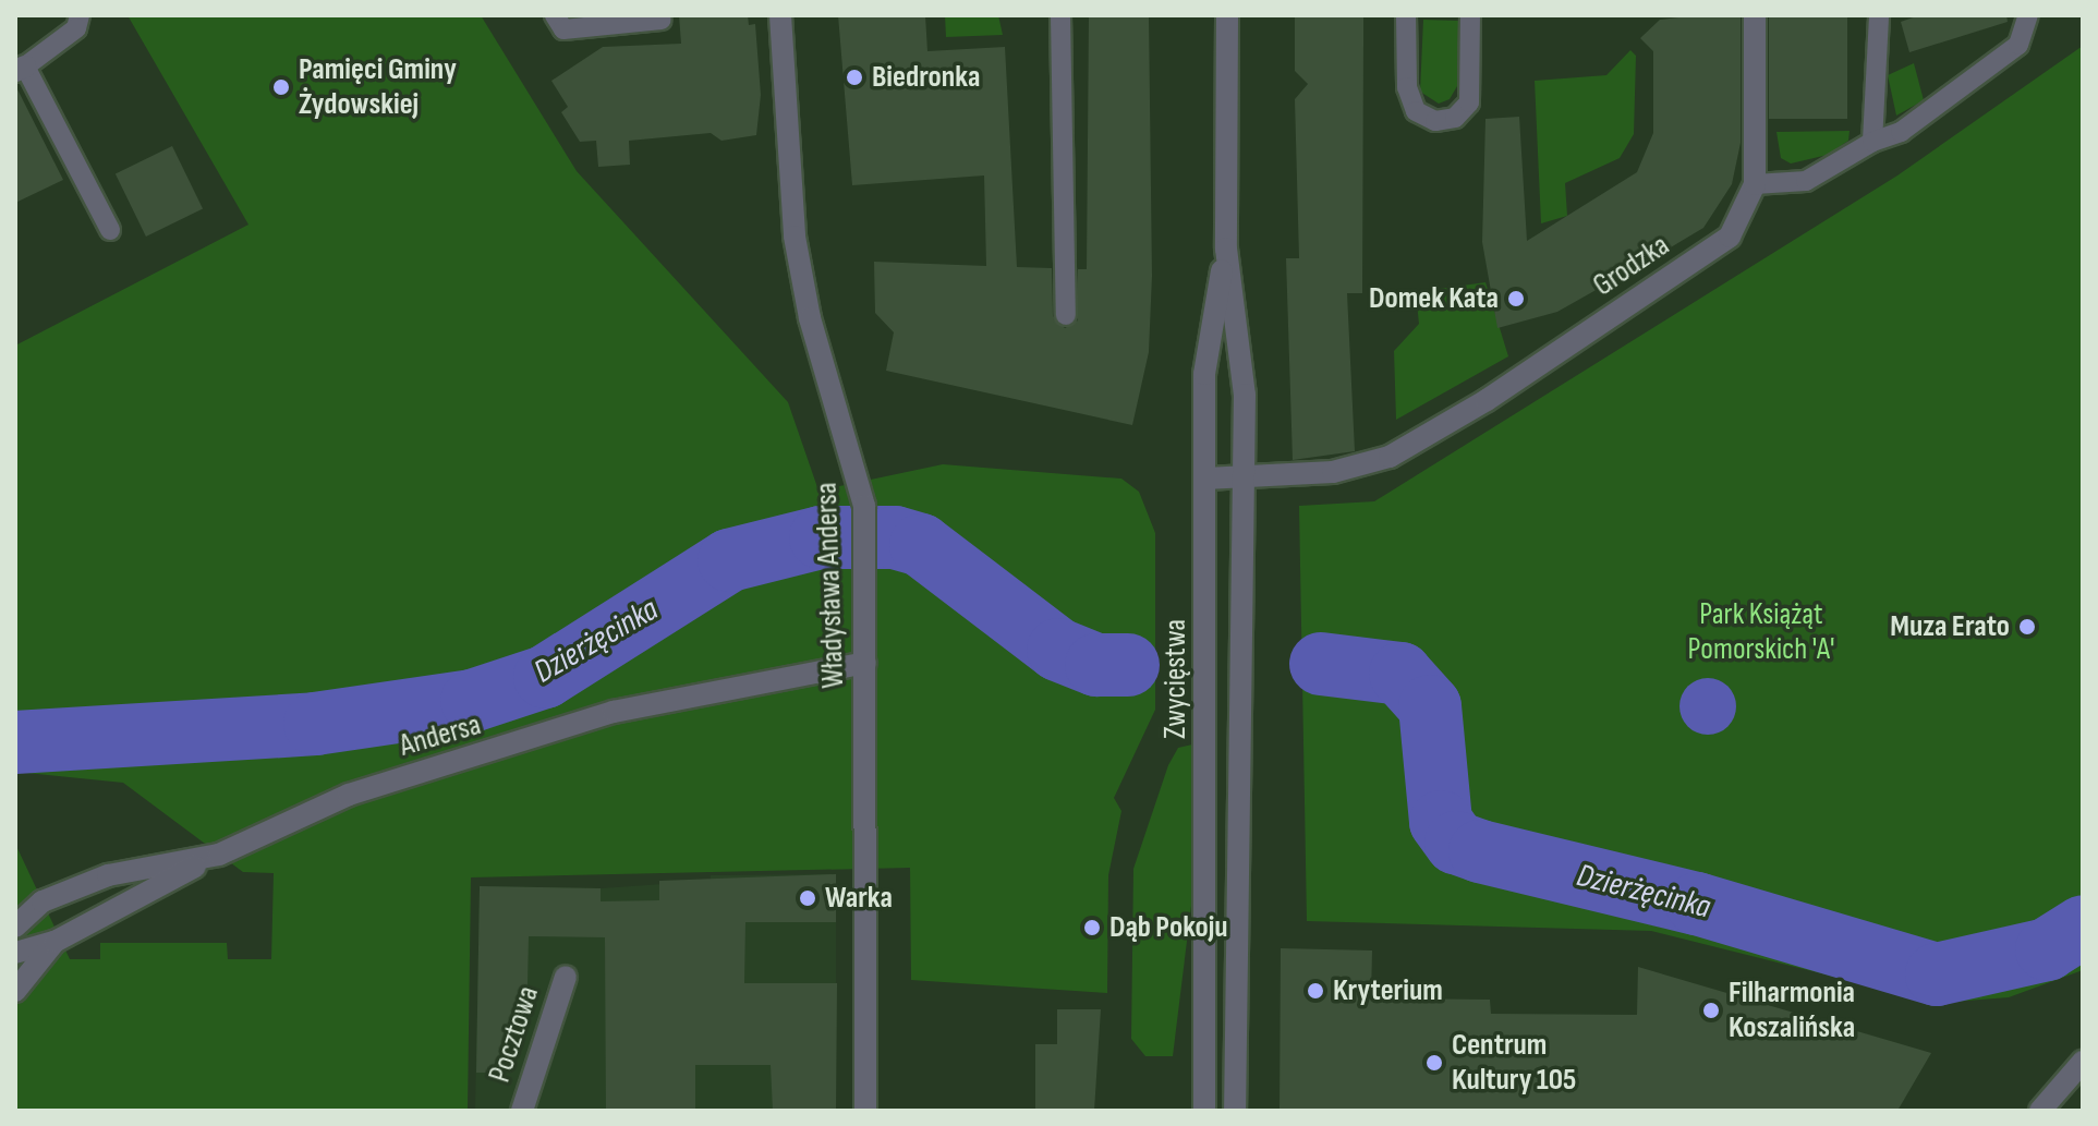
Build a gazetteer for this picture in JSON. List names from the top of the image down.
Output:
{
  "streets": {
    "street": [
      "Grodzka",
      "Władysława Andersa",
      "Zwycięstwa",
      "Andersa",
      "Pocztowa"
    ]
  },
  "crossings": [
    ["Grodzka", "Zwycięstwa"],
    ["Władysława Andersa", "Andersa"]
  ],
  "water": ["Dzierżęcinka"],
  "parks": ["Park Książąt Pomorskich 'A'"],
  "places": [
    "Biedronka",
    "Pamięci Gminy Żydowskiej",
    "Domek Kata",
    "Muza Erato",
    "Warka",
    "Dąb Pokoju",
    "Kryterium",
    "Filharmonia Koszalińska",
    "Centrum Kultury 105"
  ]
}
